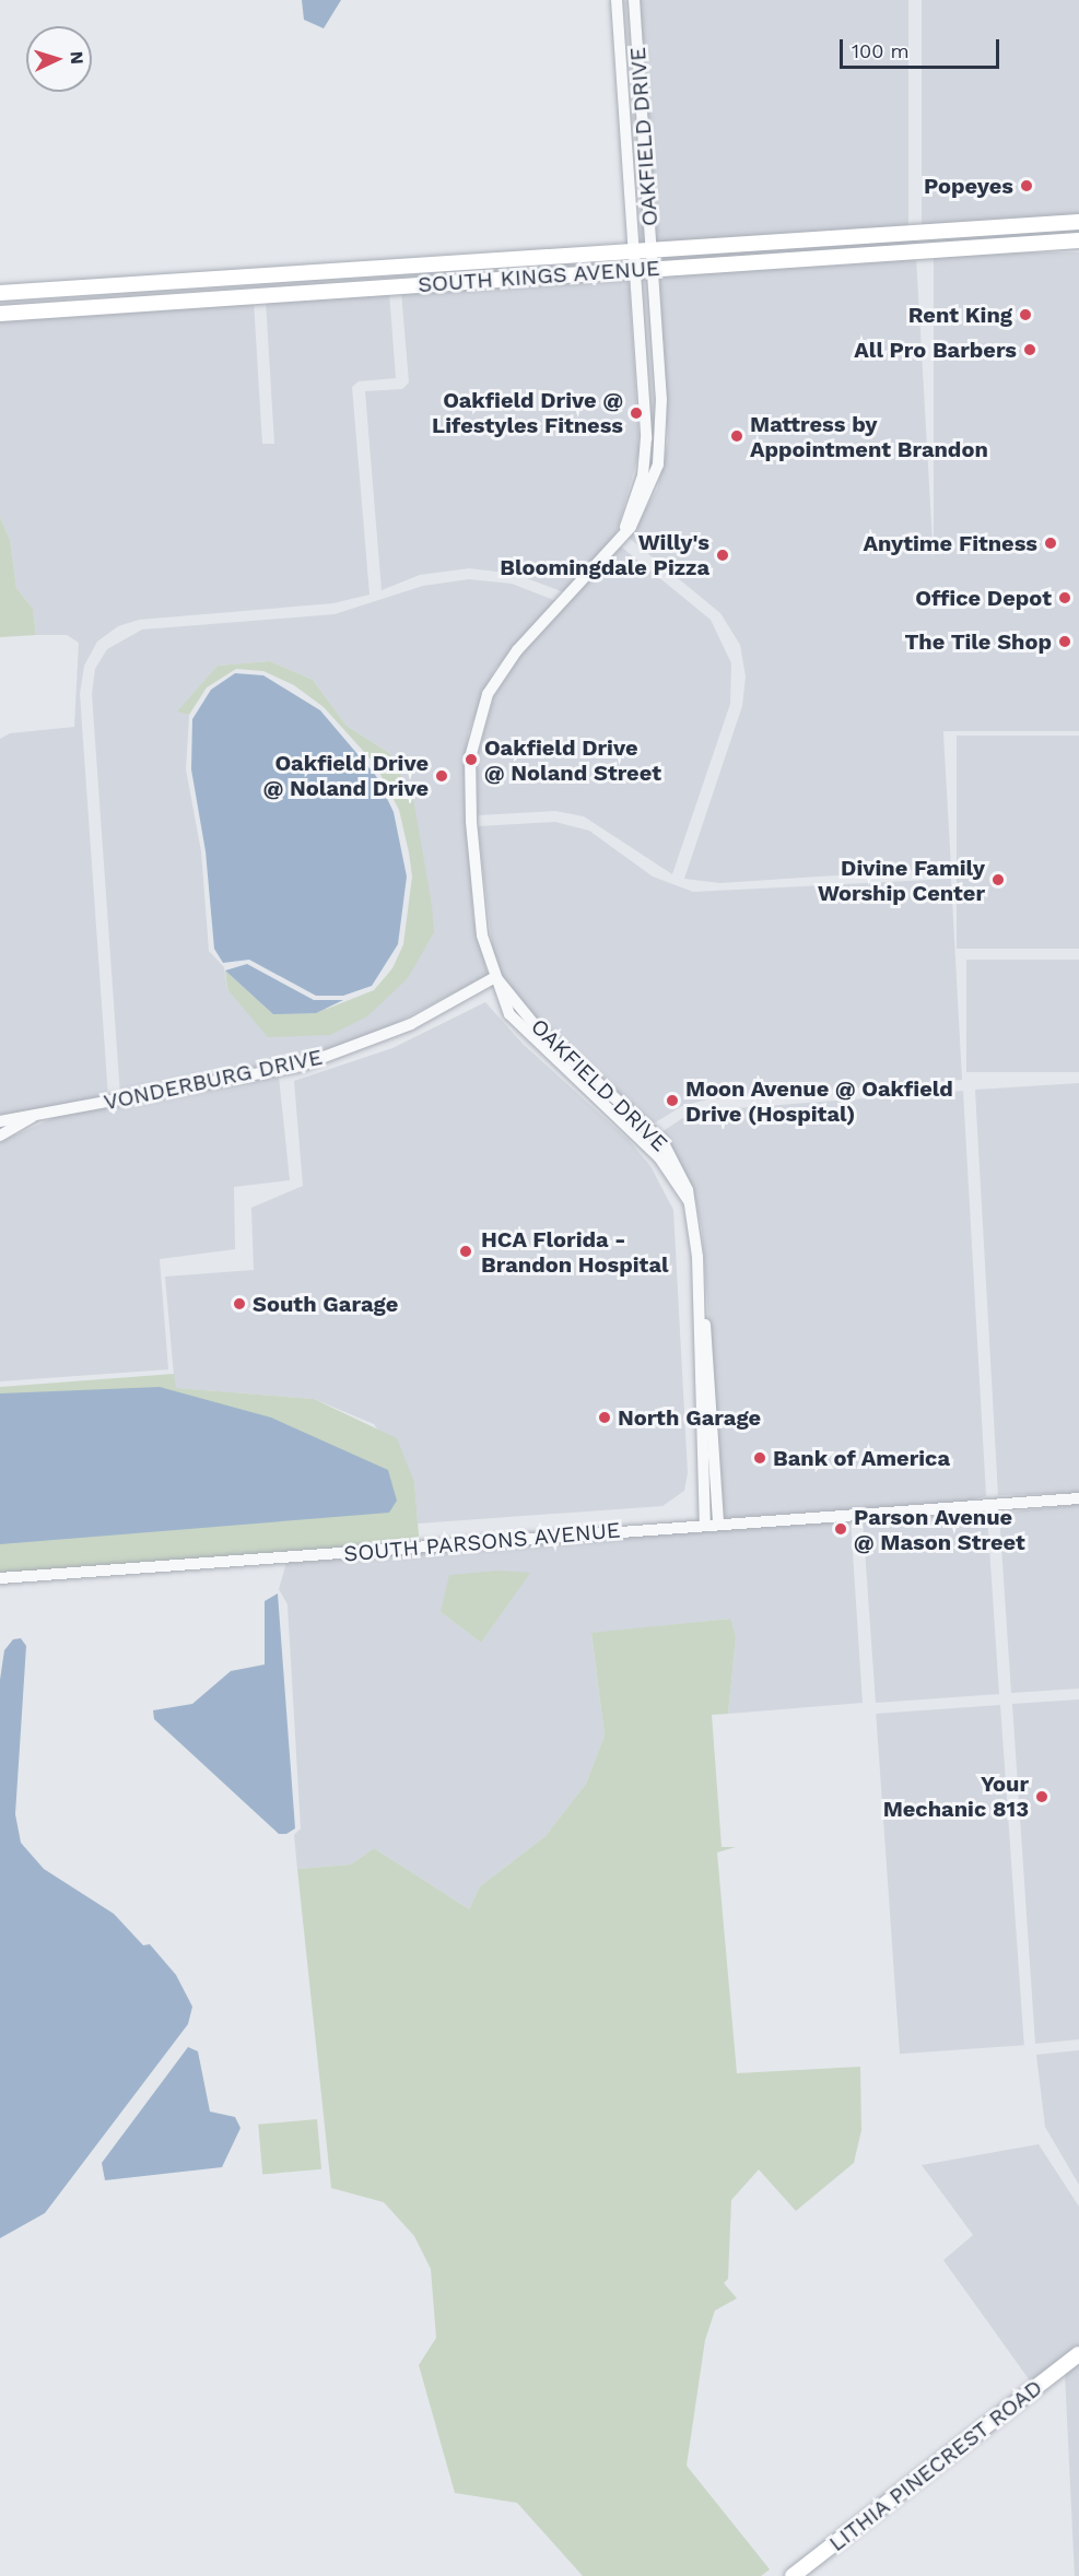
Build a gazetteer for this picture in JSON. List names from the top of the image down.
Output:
{
  "streets": {
    "main road": ["SOUTH KINGS AVENUE", "LITHIA PINECREST ROAD"],
    "street": ["OAKFIELD DRIVE", "VONDERBURG DRIVE", "SOUTH PARSONS AVENUE"]
  },
  "crossings": [
    ["OAKFIELD DRIVE", "SOUTH KINGS AVENUE"],
    ["OAKFIELD DRIVE", "VONDERBURG DRIVE"],
    ["OAKFIELD DRIVE", "SOUTH PARSONS AVENUE"]
  ],
  "places": [
    "Popeyes",
    "Rent King",
    "All Pro Barbers",
    "Oakfield Drive @ Lifestyles Fitness",
    "Mattress by Appointment Brandon",
    "Anytime Fitness",
    "Willy's Bloomingdale Pizza",
    "Office Depot",
    "The Tile Shop",
    "Oakfield Drive @ Noland Street",
    "Oakfield Drive @ Noland Drive",
    "Divine Family Worship Center",
    "Moon Avenue @ Oakfield Drive (Hospital)",
    "HCA Florida - Brandon Hospital",
    "South Garage",
    "North Garage",
    "Bank of America",
    "Parson Avenue @ Mason Street",
    "Your Mechanic 813"
  ],
  "scale_bar": "100 m",
  "north": "right"
}
